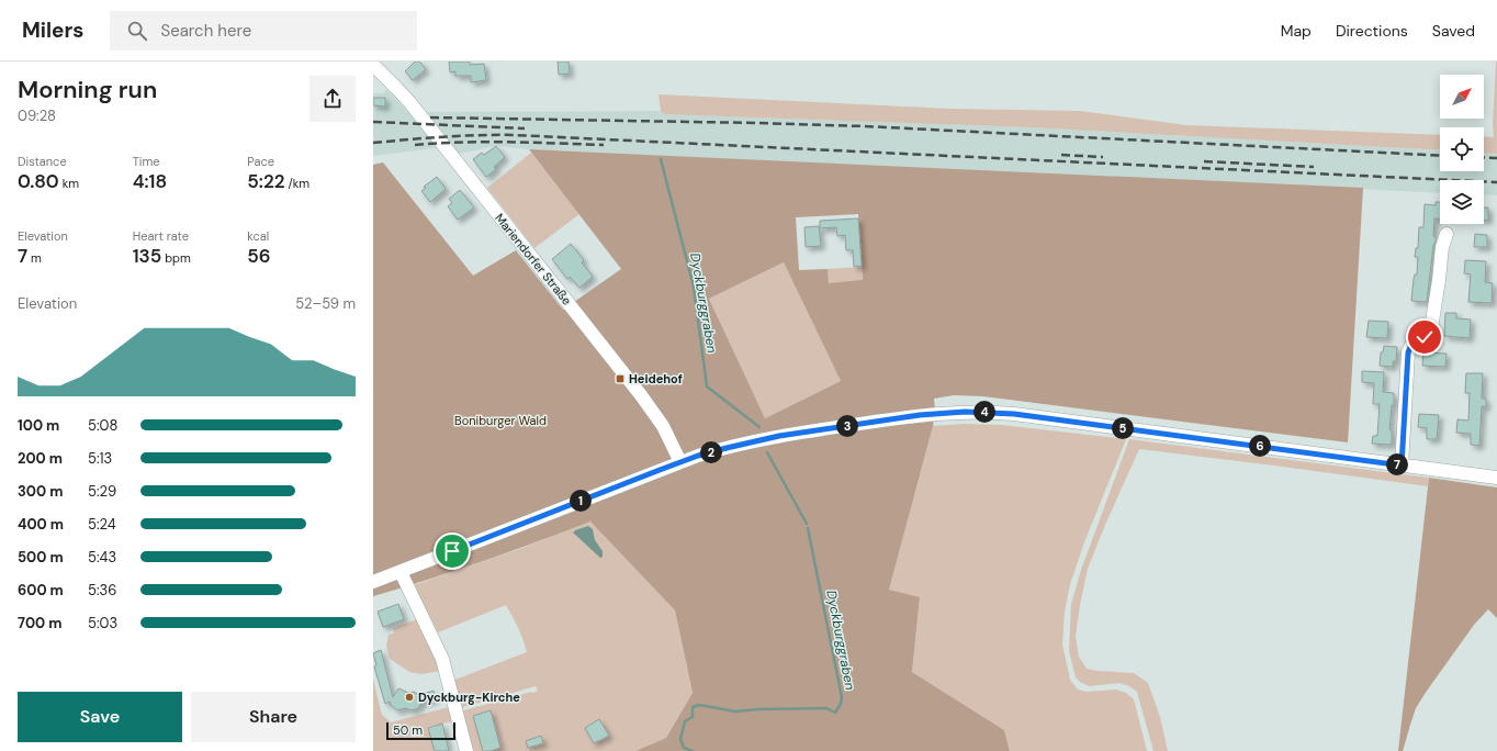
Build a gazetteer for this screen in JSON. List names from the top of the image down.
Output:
{
  "streets": {
    "street": ["Mariendorfer Straße"]
  },
  "water": ["Dyckburggraben"],
  "parks": ["Boniburger Wald"],
  "places": {
    "transit": ["Heidehof"],
    "other": ["Dyckburg-Kirche"]
  },
  "scale_bar": "50 m",
  "north": "top right",
  "page": {
    "header": "Milers",
    "search": "Search here",
    "nav": ["Map", "Directions", "Saved"],
    "heading": ["Morning run", "09:28"],
    "stats": [
      ["Distance", "0.80 km"],
      ["Time", "4:18"],
      ["Pace", "5:22 /km"],
      ["Elevation", "7 m"],
      ["Heart rate", "135 bpm"],
      ["kcal", "56"]
    ],
    "chart": ["Elevation", "52–59 m"],
    "pins": [
      "4",
      "3",
      "5",
      "6",
      "2",
      "7",
      "1"
    ],
    "list": [
      {
        "name": "100 m",
        "note": "5:08"
      },
      {
        "name": "200 m",
        "note": "5:13"
      },
      {
        "name": "300 m",
        "note": "5:29"
      },
      {
        "name": "400 m",
        "note": "5:24"
      },
      {
        "name": "500 m",
        "note": "5:43"
      },
      {
        "name": "600 m",
        "note": "5:36"
      },
      {
        "name": "700 m",
        "note": "5:03"
      }
    ],
    "buttons": ["Save", "Share"],
    "scale": "50 m"
  }
}
